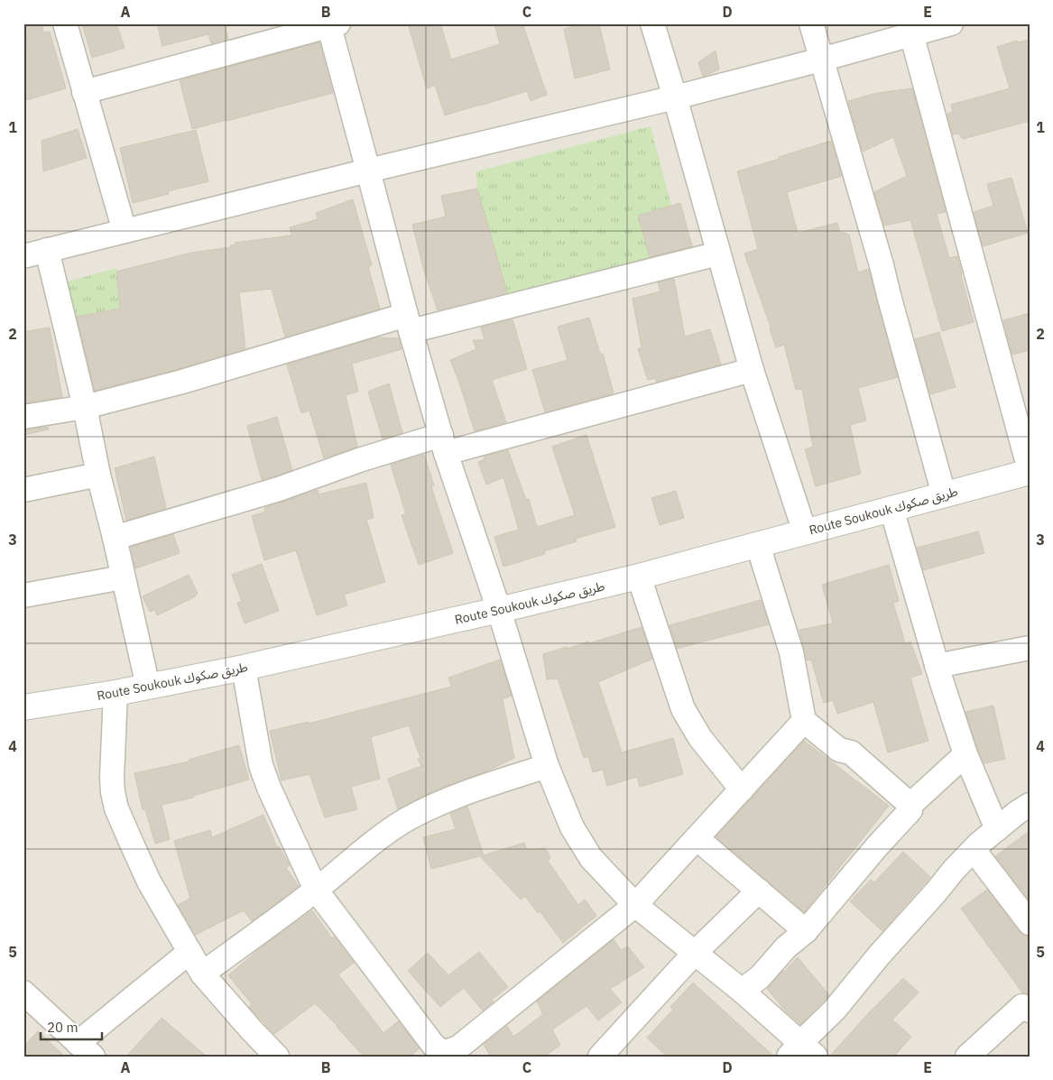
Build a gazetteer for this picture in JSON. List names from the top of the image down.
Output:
{
  "streets": {
    "street": ["Route Soukouk طريق صكوك"]
  },
  "scale_bar": "20 m",
  "grid": {
    "columns": [
      "A",
      "B",
      "C",
      "D",
      "E"
    ],
    "rows": [
      "1",
      "2",
      "3",
      "4",
      "5"
    ]
  }
}
